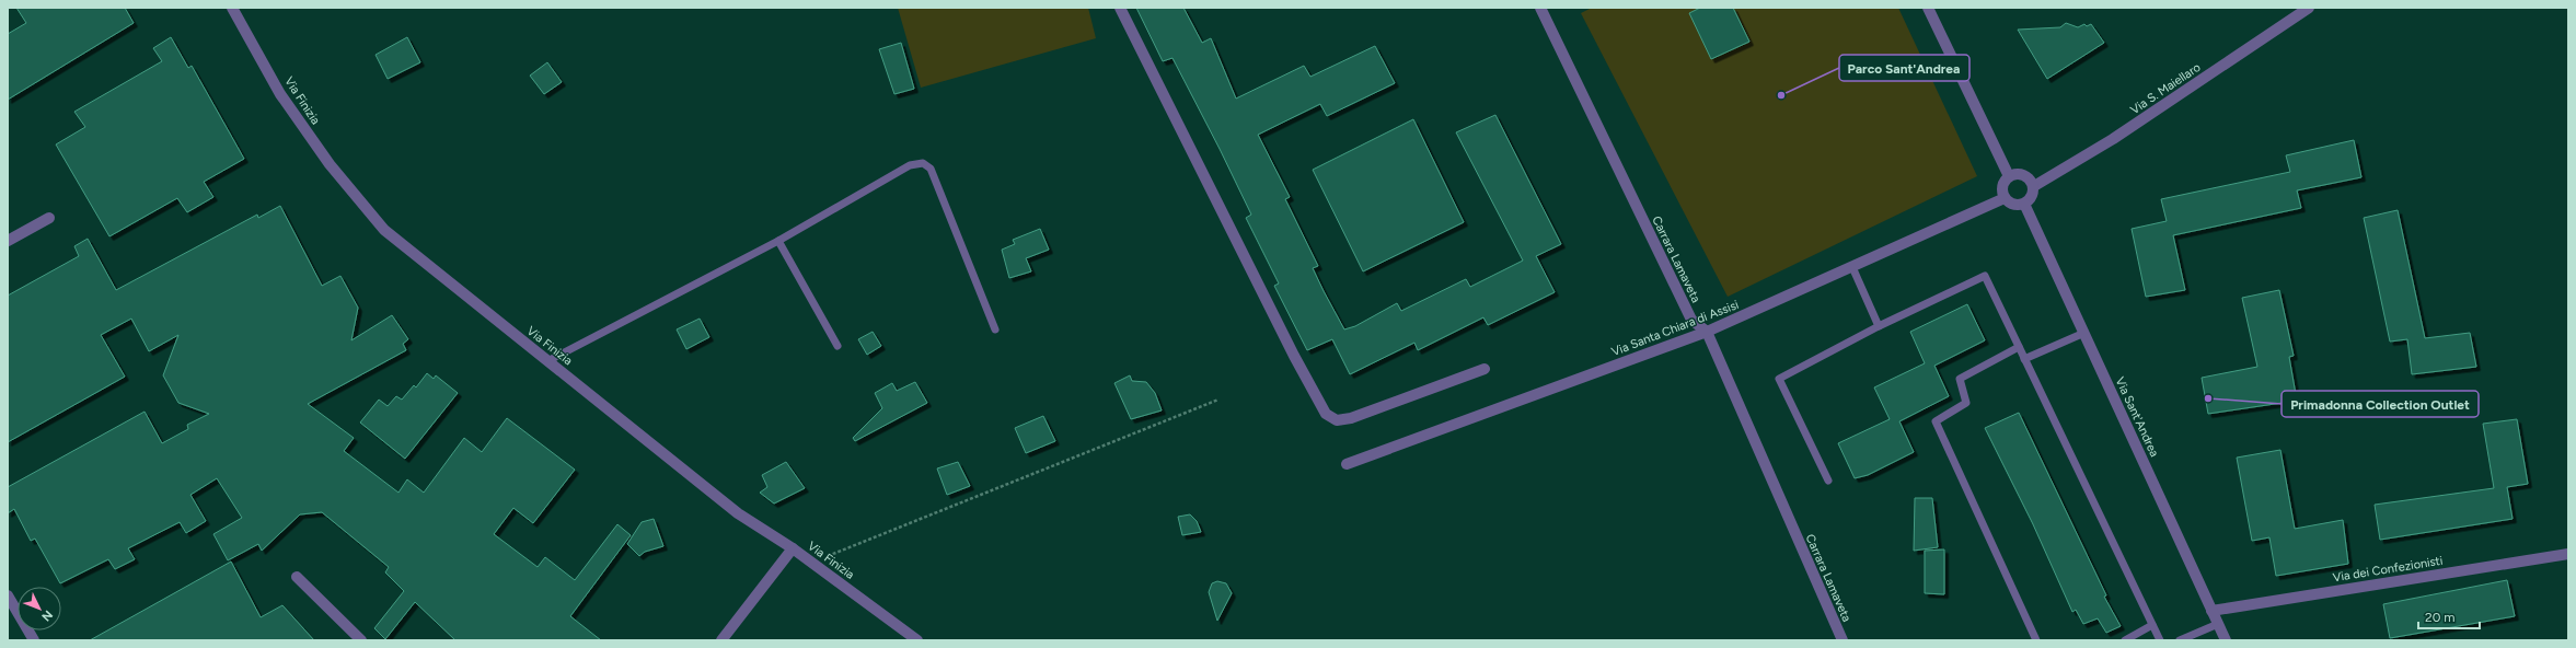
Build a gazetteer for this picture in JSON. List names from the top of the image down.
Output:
{
  "streets": {
    "street": [
      "Via S. Maiellaro",
      "Via Finizia",
      "Carrara Lamaveta",
      "Via Santa Chiara di Assisi",
      "Via Sant'Andrea",
      "Via dei Confezionisti"
    ]
  },
  "crossings": [
    ["Via S. Maiellaro", "Via Santa Chiara di Assisi"],
    ["Via S. Maiellaro", "Via Sant'Andrea"],
    ["Carrara Lamaveta", "Via Santa Chiara di Assisi"],
    ["Via Santa Chiara di Assisi", "Via Sant'Andrea"],
    ["Via Sant'Andrea", "Via dei Confezionisti"]
  ],
  "places": ["Parco Sant'Andrea", "Primadonna Collection Outlet"],
  "scale_bar": "20 m",
  "north": "bottom right"
}
